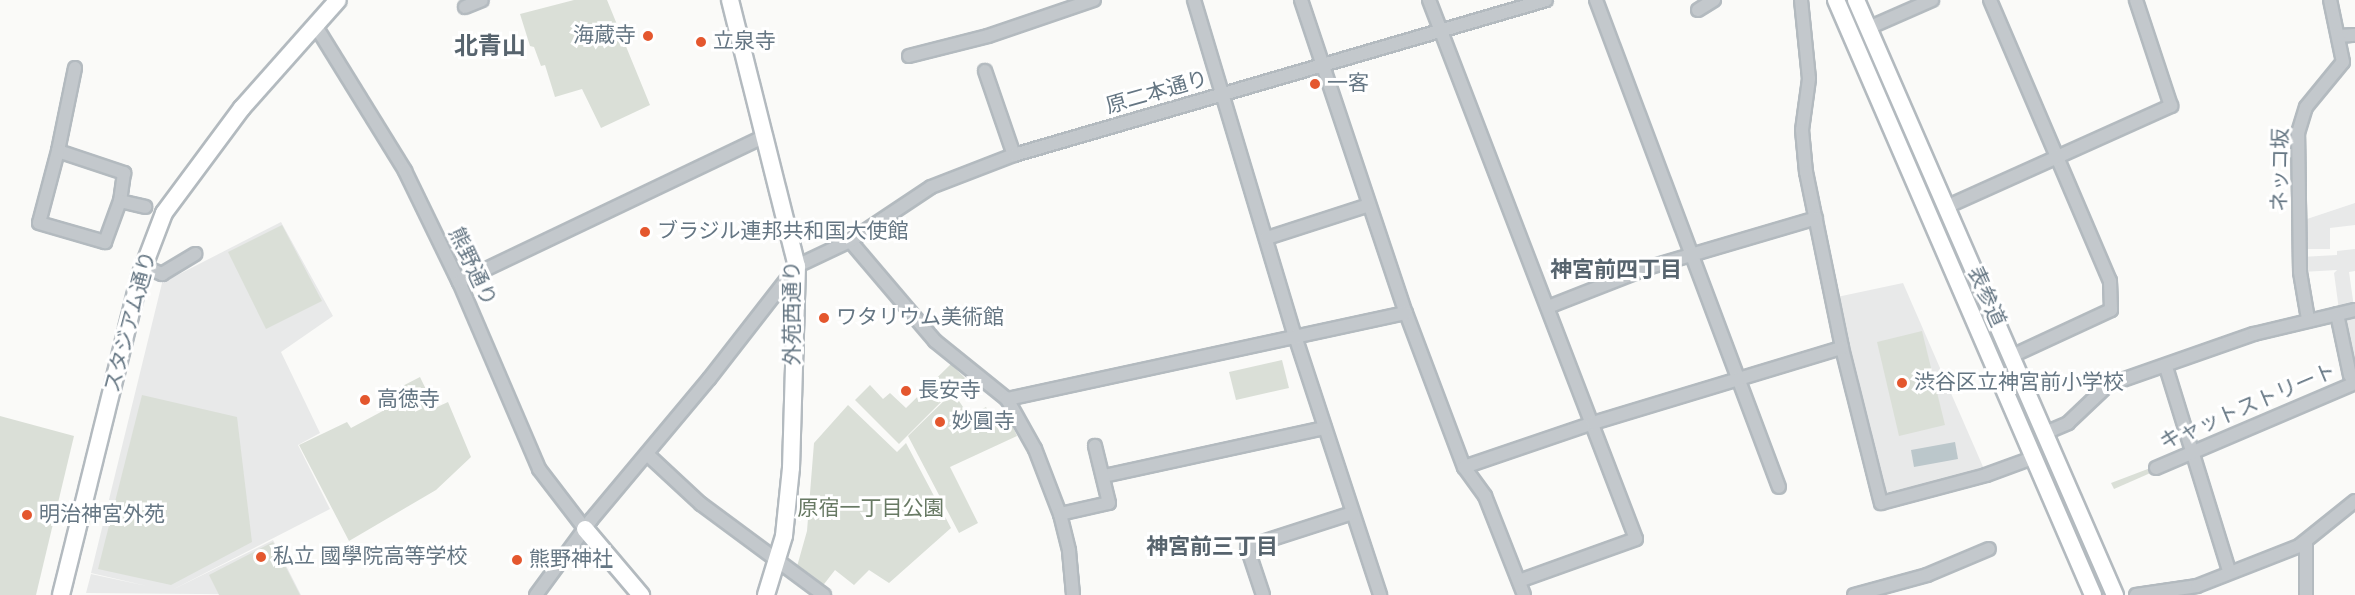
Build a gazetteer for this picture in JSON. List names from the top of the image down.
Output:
{
  "streets": {
    "main road": ["表参道", "外苑西通り", "スタジアム通り"],
    "street": [
      "原二本通り",
      "ネッコ坂",
      "熊野通り",
      "キャットストリート"
    ]
  },
  "crossings": [
    ["原二本通り", "外苑西通り"],
    ["熊野通り", "スタジアム通り"]
  ],
  "districts": ["北青山", "神宮前四丁目", "神宮前三丁目"],
  "parks": ["原宿一丁目公園"],
  "places": [
    "海蔵寺",
    "立泉寺",
    "一客",
    "ブラジル連邦共和国大使館",
    "ワタリウム美術館",
    "渋谷区立神宮前小学校",
    "長安寺",
    "高徳寺",
    "妙圓寺",
    "明治神宮外苑",
    "私立 國學院高等学校",
    "熊野神社"
  ]
}
